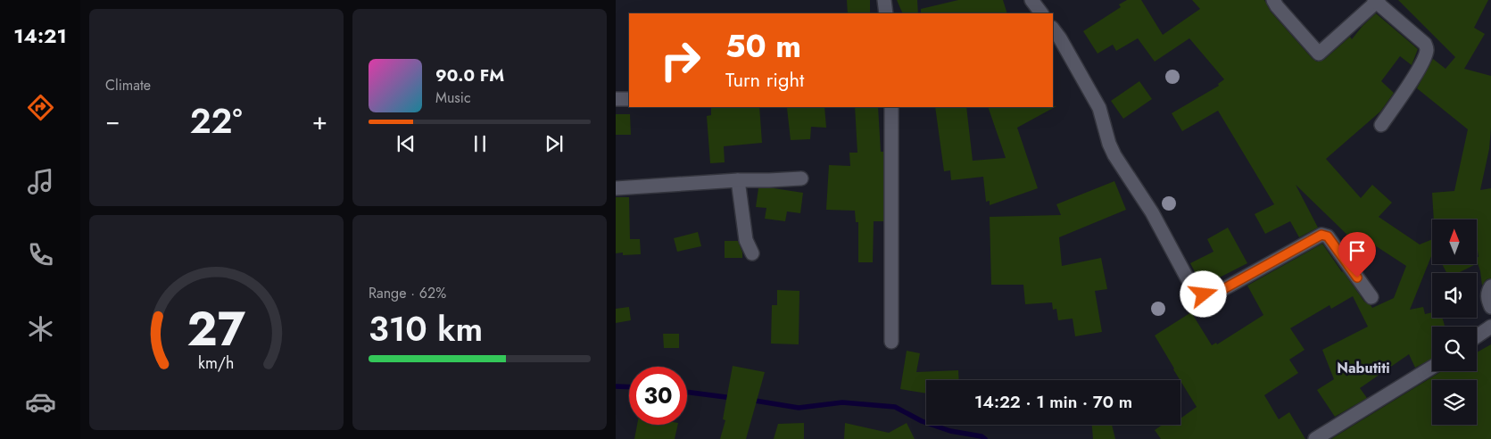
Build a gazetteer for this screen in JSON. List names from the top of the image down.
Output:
{
  "districts": ["Nabutiti"],
  "north": "top",
  "page": {
    "tabs": "14:21",
    "tile": [
      "Climate",
      ["Range · 62%", "310 km"]
    ],
    "turn": ["50 m", "Turn right"],
    "song": ["90.0 FM", "Music"],
    "heat": ["−", "22°", "+"],
    "limit": "30",
    "trip": "14:22 · 1 min · 70 m",
    "gauge": ["27", "km/h"]
  }
}
